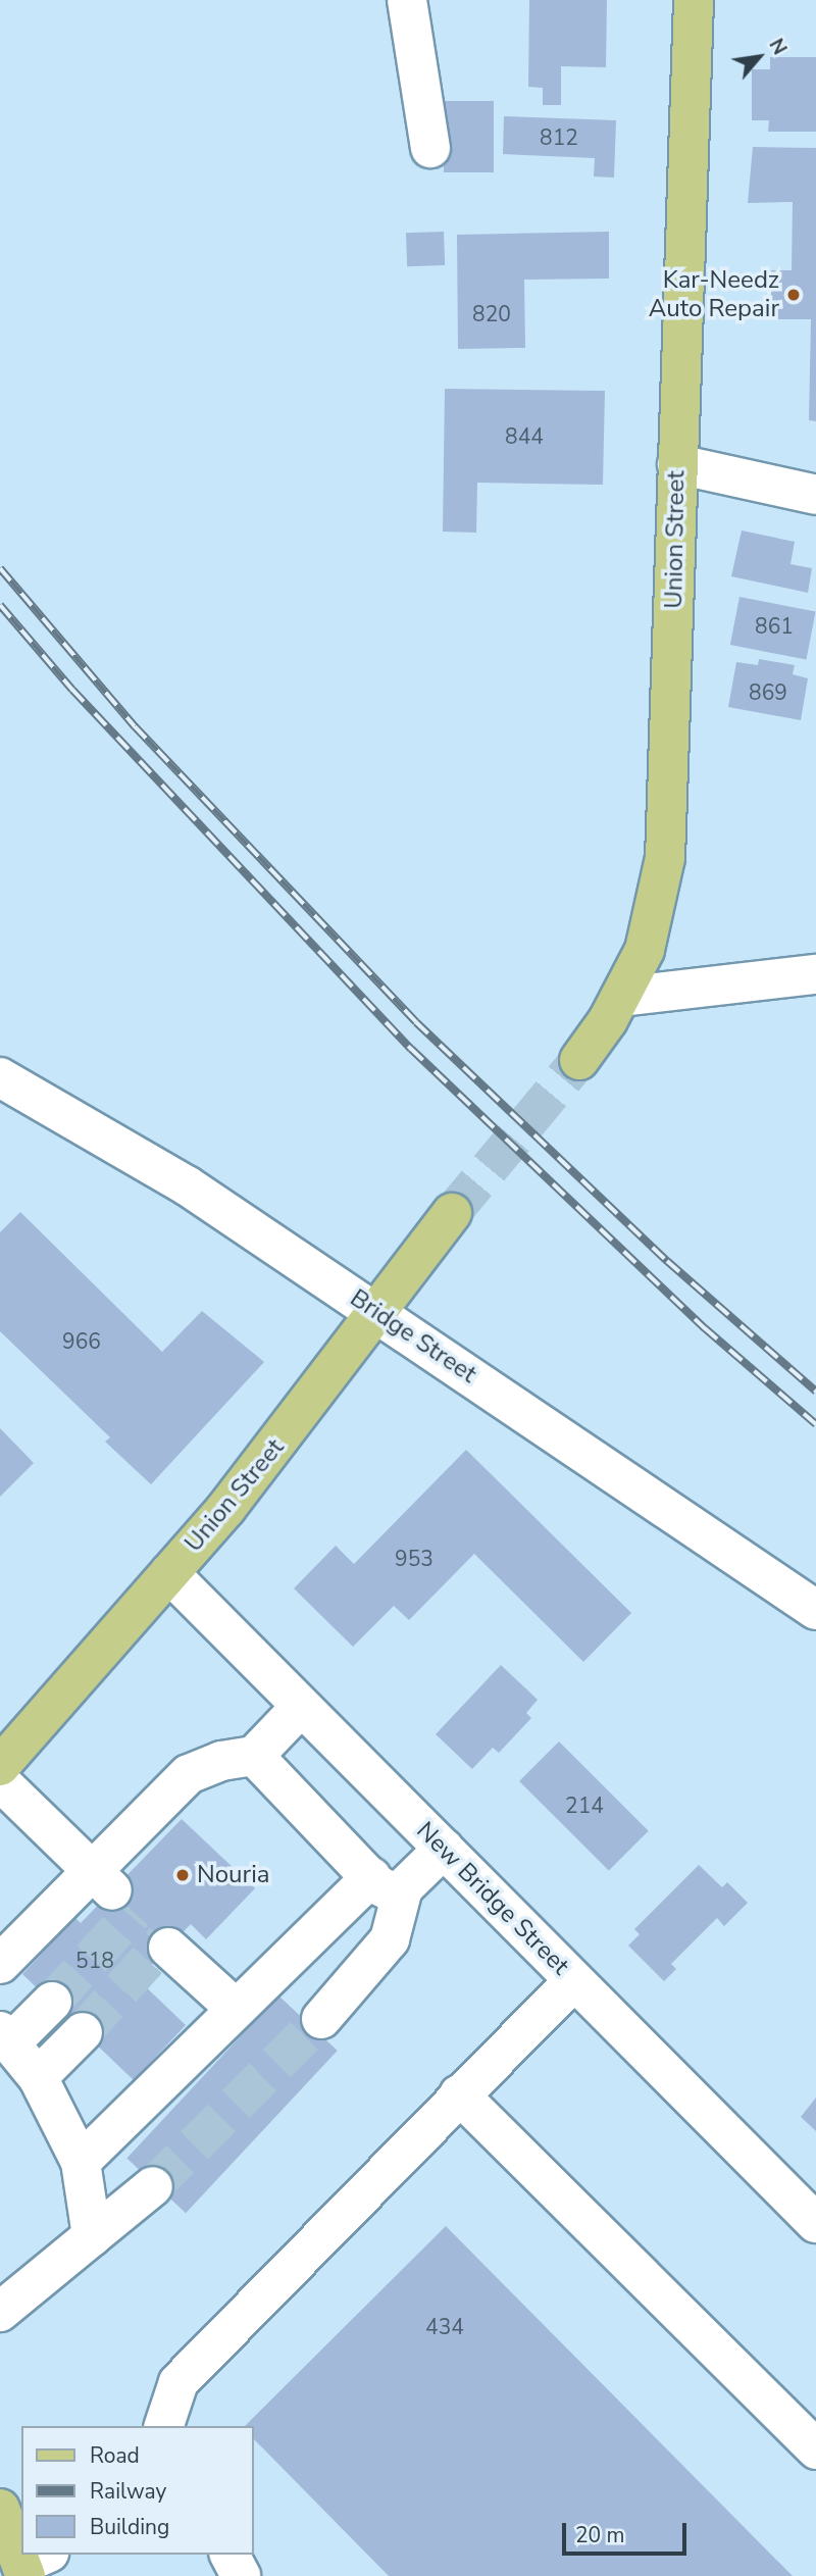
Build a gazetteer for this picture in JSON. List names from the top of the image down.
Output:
{
  "streets": {
    "main road": ["Union Street"],
    "street": ["Bridge Street", "New Bridge Street"]
  },
  "crossings": [
    ["Union Street", "Bridge Street"],
    ["Union Street", "New Bridge Street"]
  ],
  "places": ["Kar-Needz Auto Repair", "Nouria"],
  "house_numbers": [
    "812",
    "820",
    "844",
    "861",
    "869",
    "966",
    "953",
    "214",
    "518",
    "434"
  ],
  "legend": ["Road", "Railway", "Building"],
  "scale_bar": "20 m",
  "north": "top right"
}
